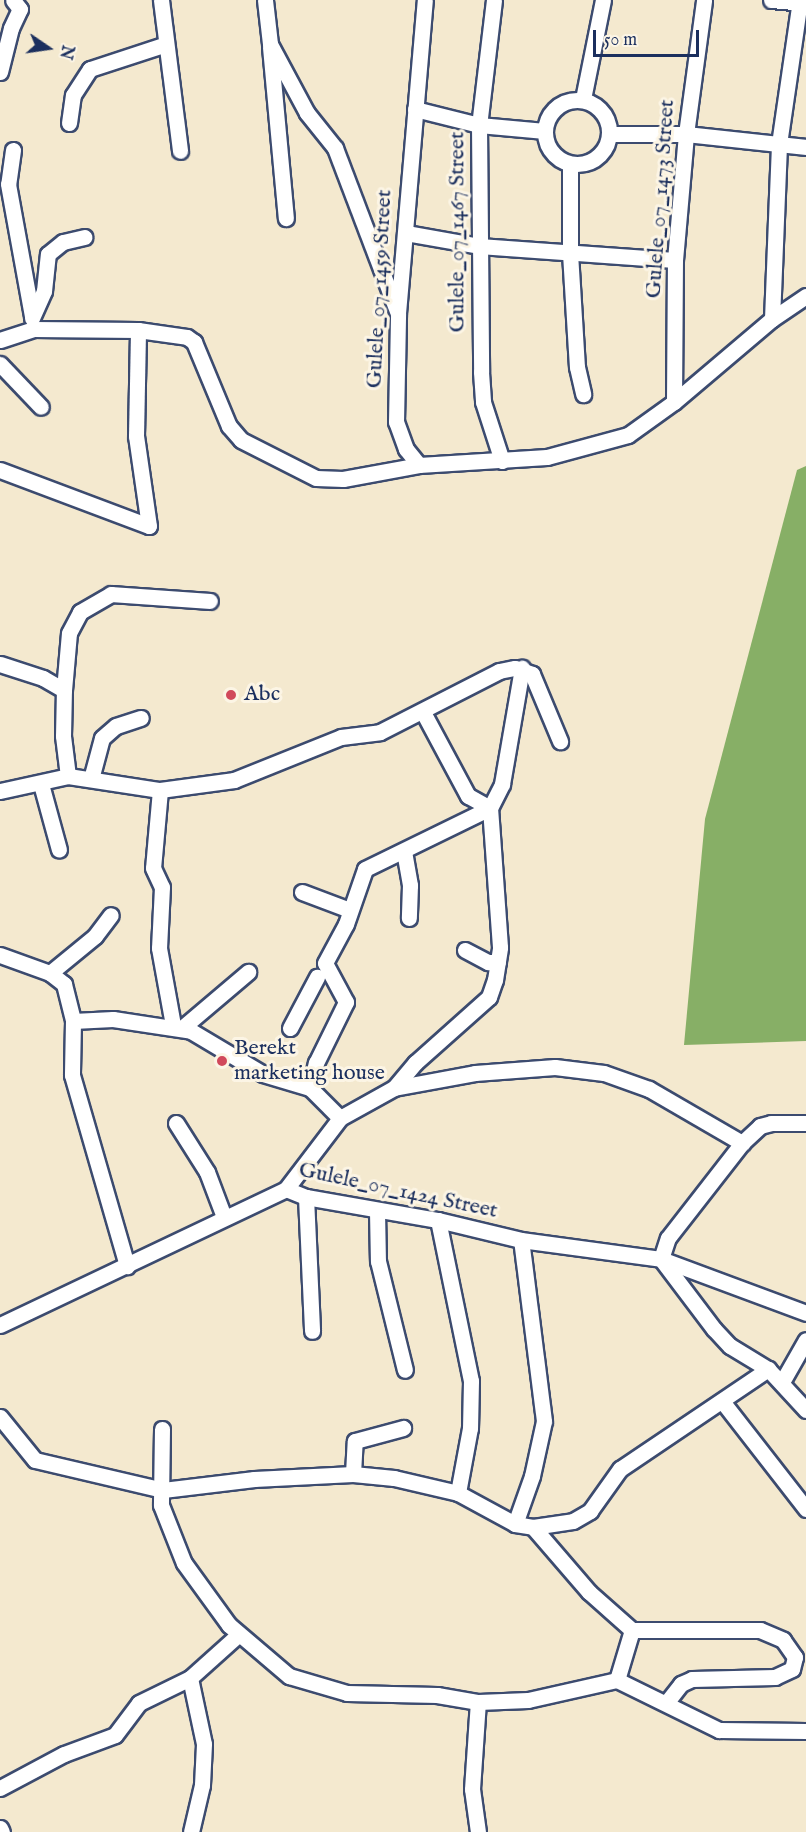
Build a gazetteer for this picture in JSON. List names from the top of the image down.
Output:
{
  "streets": {
    "street": [
      "Gulele_07_1473 Street",
      "Gulele_07_1467 Street",
      "Gulele_07_1459 Street",
      "Gulele_07_1424 Street"
    ]
  },
  "places": ["Abc", "Berekt marketing house"],
  "scale_bar": "50 m",
  "north": "right"
}
